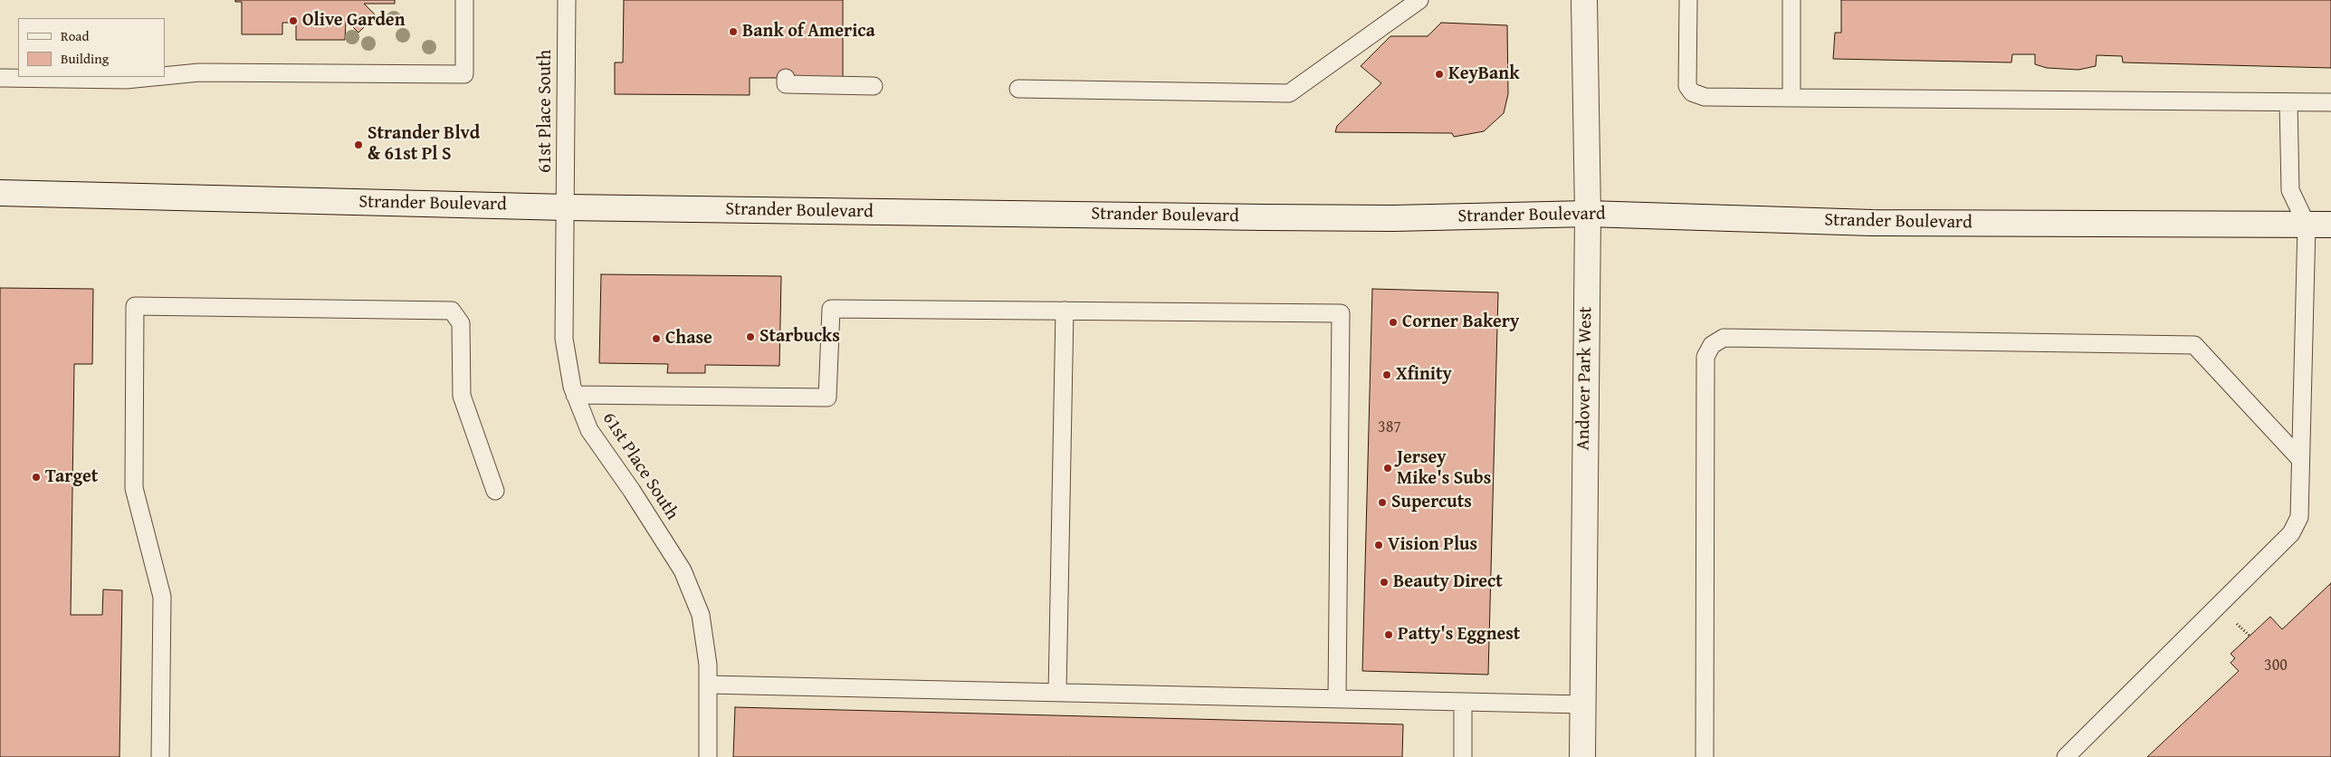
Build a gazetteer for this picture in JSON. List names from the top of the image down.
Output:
{
  "streets": {
    "main road": ["Strander Boulevard", "Andover Park West"],
    "lane": ["61st Place South"]
  },
  "crossings": [
    ["61st Place South", "Strander Boulevard"],
    ["Strander Boulevard", "Andover Park West"]
  ],
  "places": [
    "Olive Garden",
    "Bank of America",
    "KeyBank",
    "Strander Blvd & 61st Pl S",
    "Corner Bakery",
    "Starbucks",
    "Chase",
    "Xfinity",
    "Jersey Mike's Subs",
    "Target",
    "Supercuts",
    "Vision Plus",
    "Beauty Direct",
    "Patty's Eggnest"
  ],
  "house_numbers": ["387", "300"],
  "legend": ["Road", "Building"]
}
